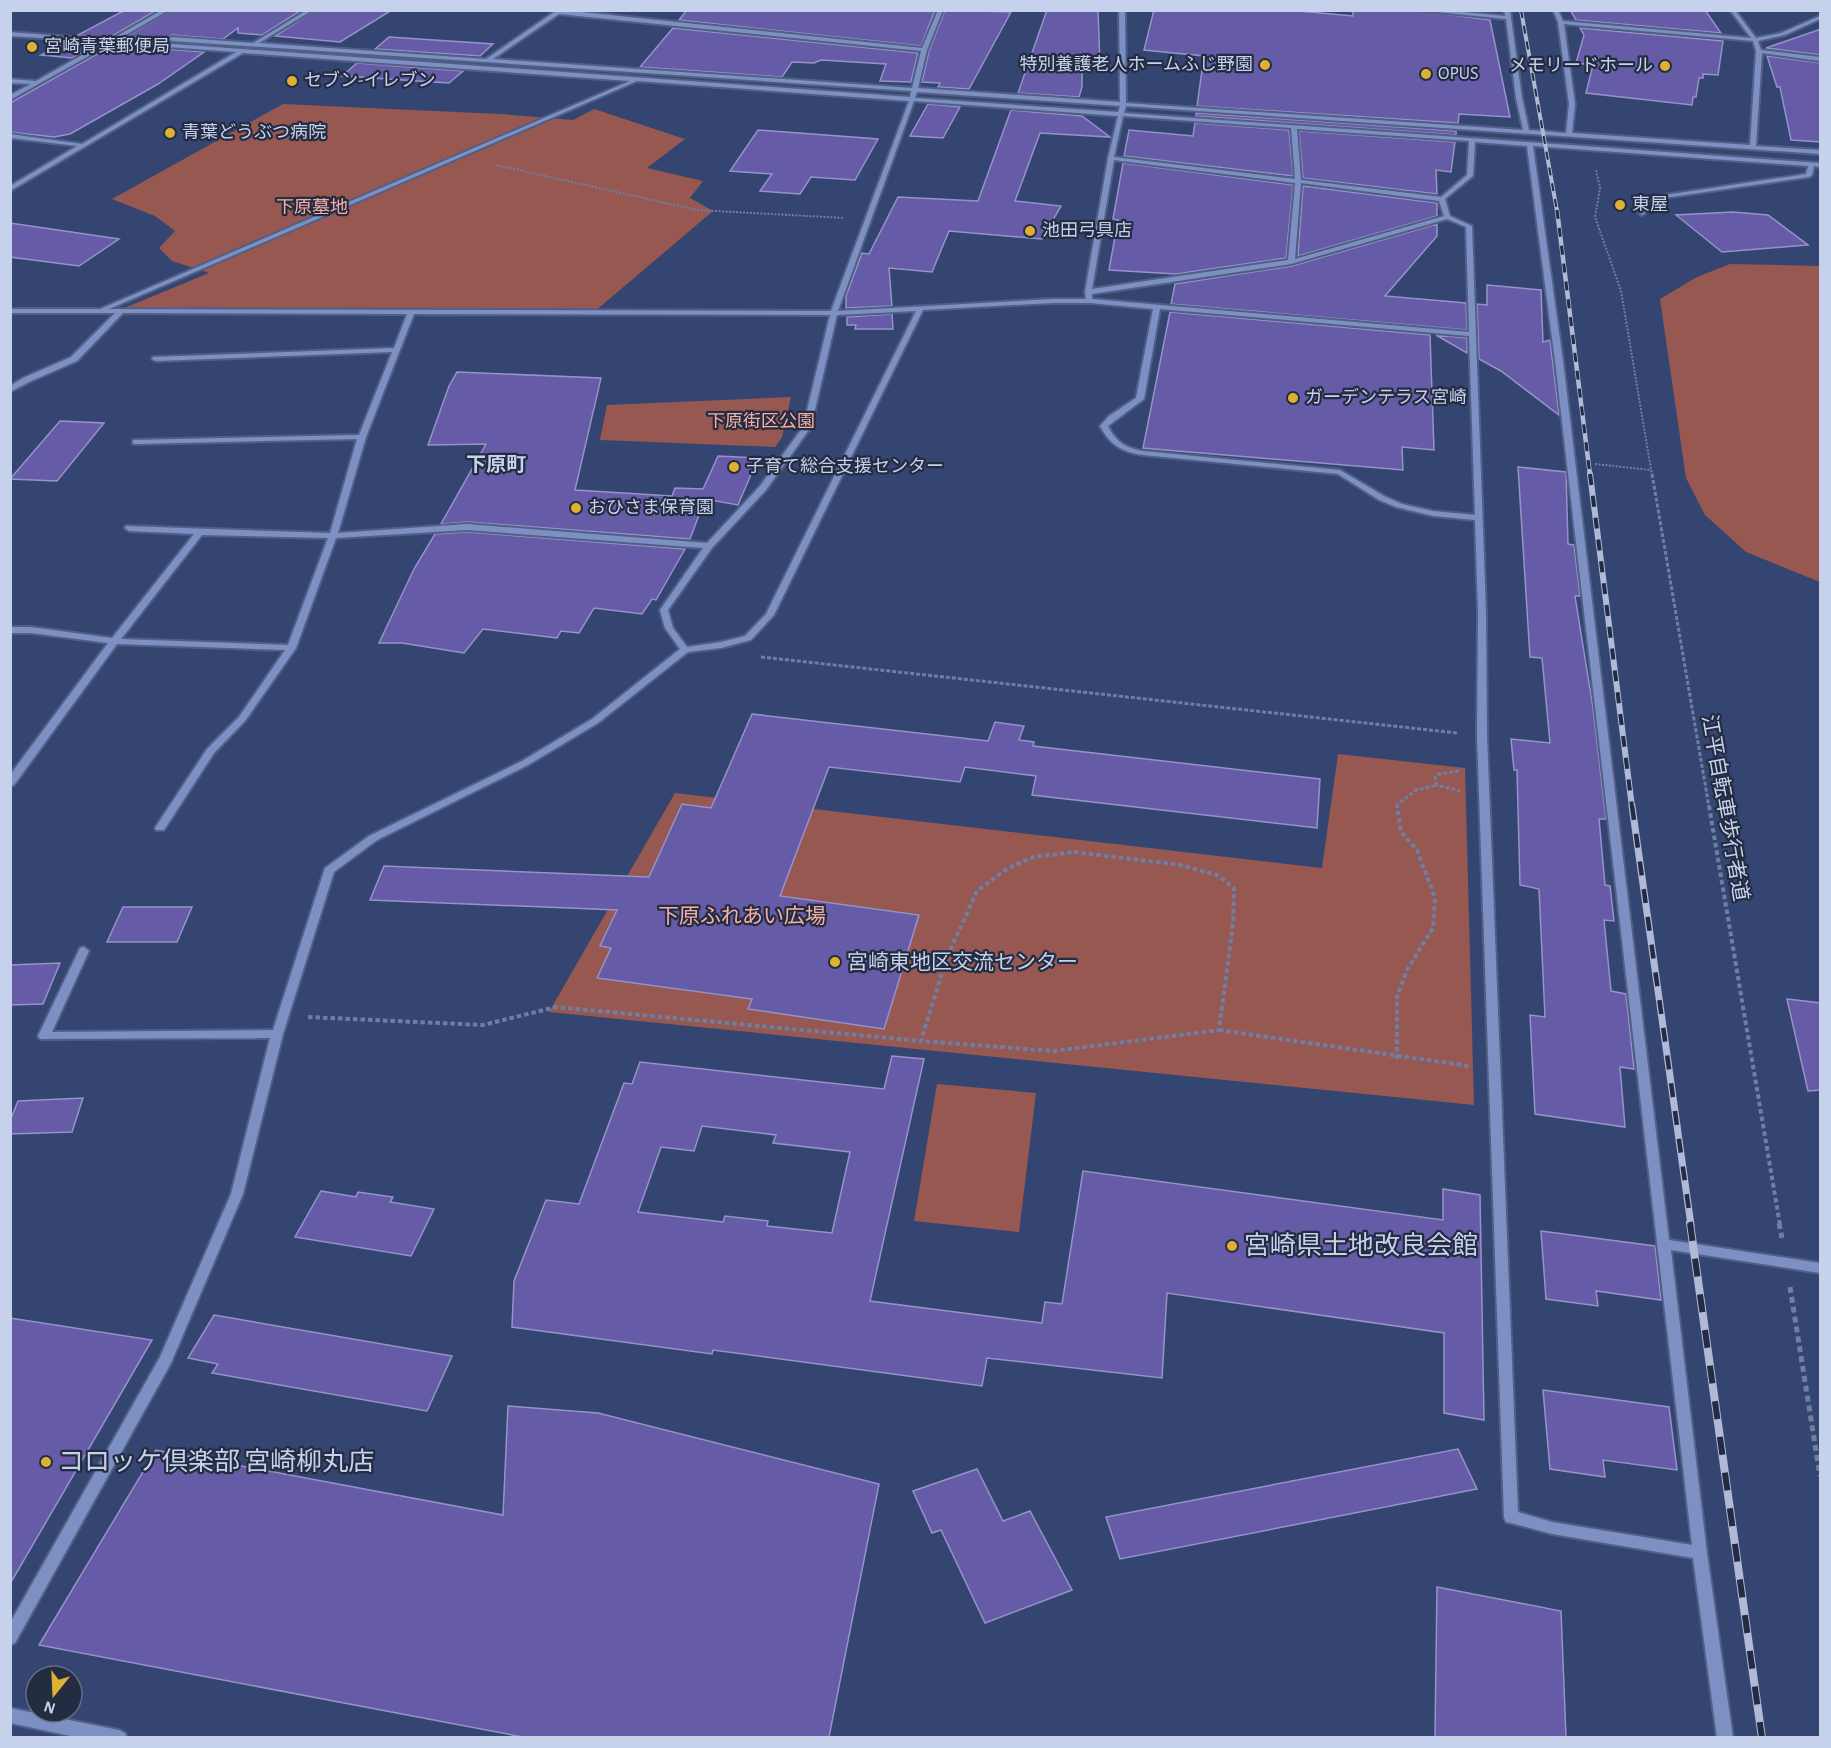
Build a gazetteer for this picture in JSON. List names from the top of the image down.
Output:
{
  "streets": {
    "path": ["江平自転車歩行者道"]
  },
  "districts": ["下原町"],
  "parks": ["下原墓地", "下原街区公園", "下原ふれあい広場"],
  "places": [
    "宮崎青葉郵便局",
    "特別養護老人ホームふじ野園",
    "メモリードホール",
    "OPUS",
    "セブン-イレブン",
    "青葉どうぶつ病院",
    "東屋",
    "池田弓具店",
    "ガーデンテラス宮崎",
    "子育て総合支援センター",
    "おひさま保育園",
    "宮崎東地区交流センター",
    "宮崎県土地改良会館",
    "コロッケ倶楽部 宮崎柳丸店"
  ],
  "north": "bottom"
}
